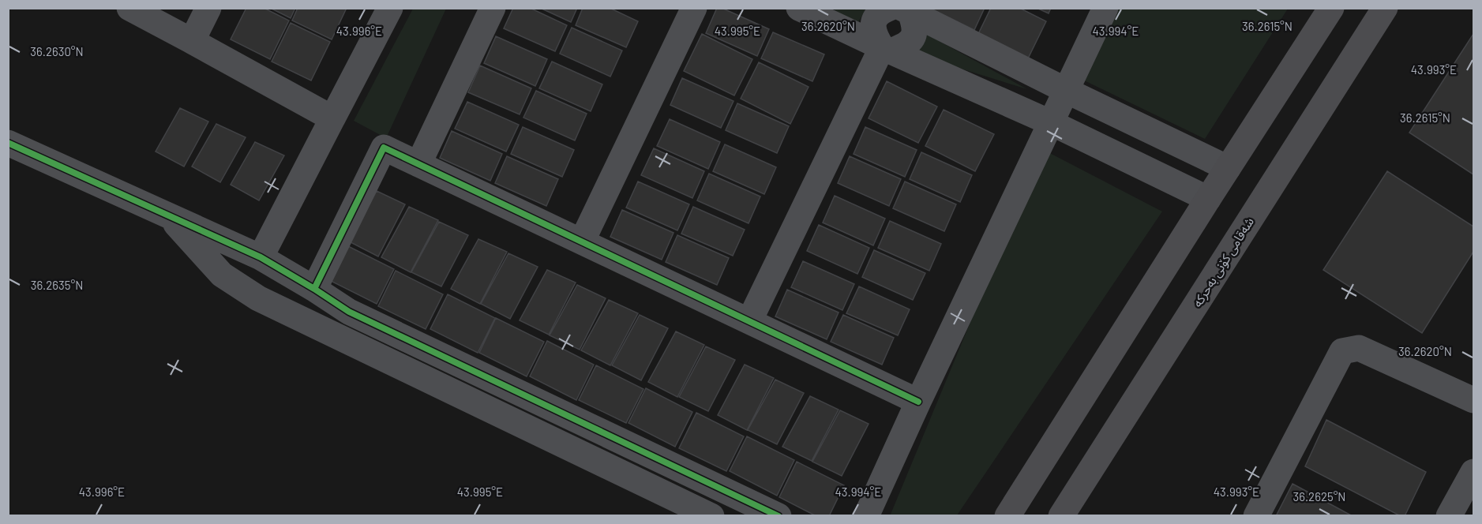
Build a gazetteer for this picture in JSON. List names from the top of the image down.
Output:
{
  "streets": {
    "street": ["شەقامی کۆنی بەحرکە"]
  },
  "coordinates": [
    "36.2620°N",
    "36.2615°N",
    "43.996°E",
    "43.995°E",
    "43.994°E",
    "36.2630°N",
    "43.993°E",
    "36.2635°N",
    "36.2625°N"
  ]
}
